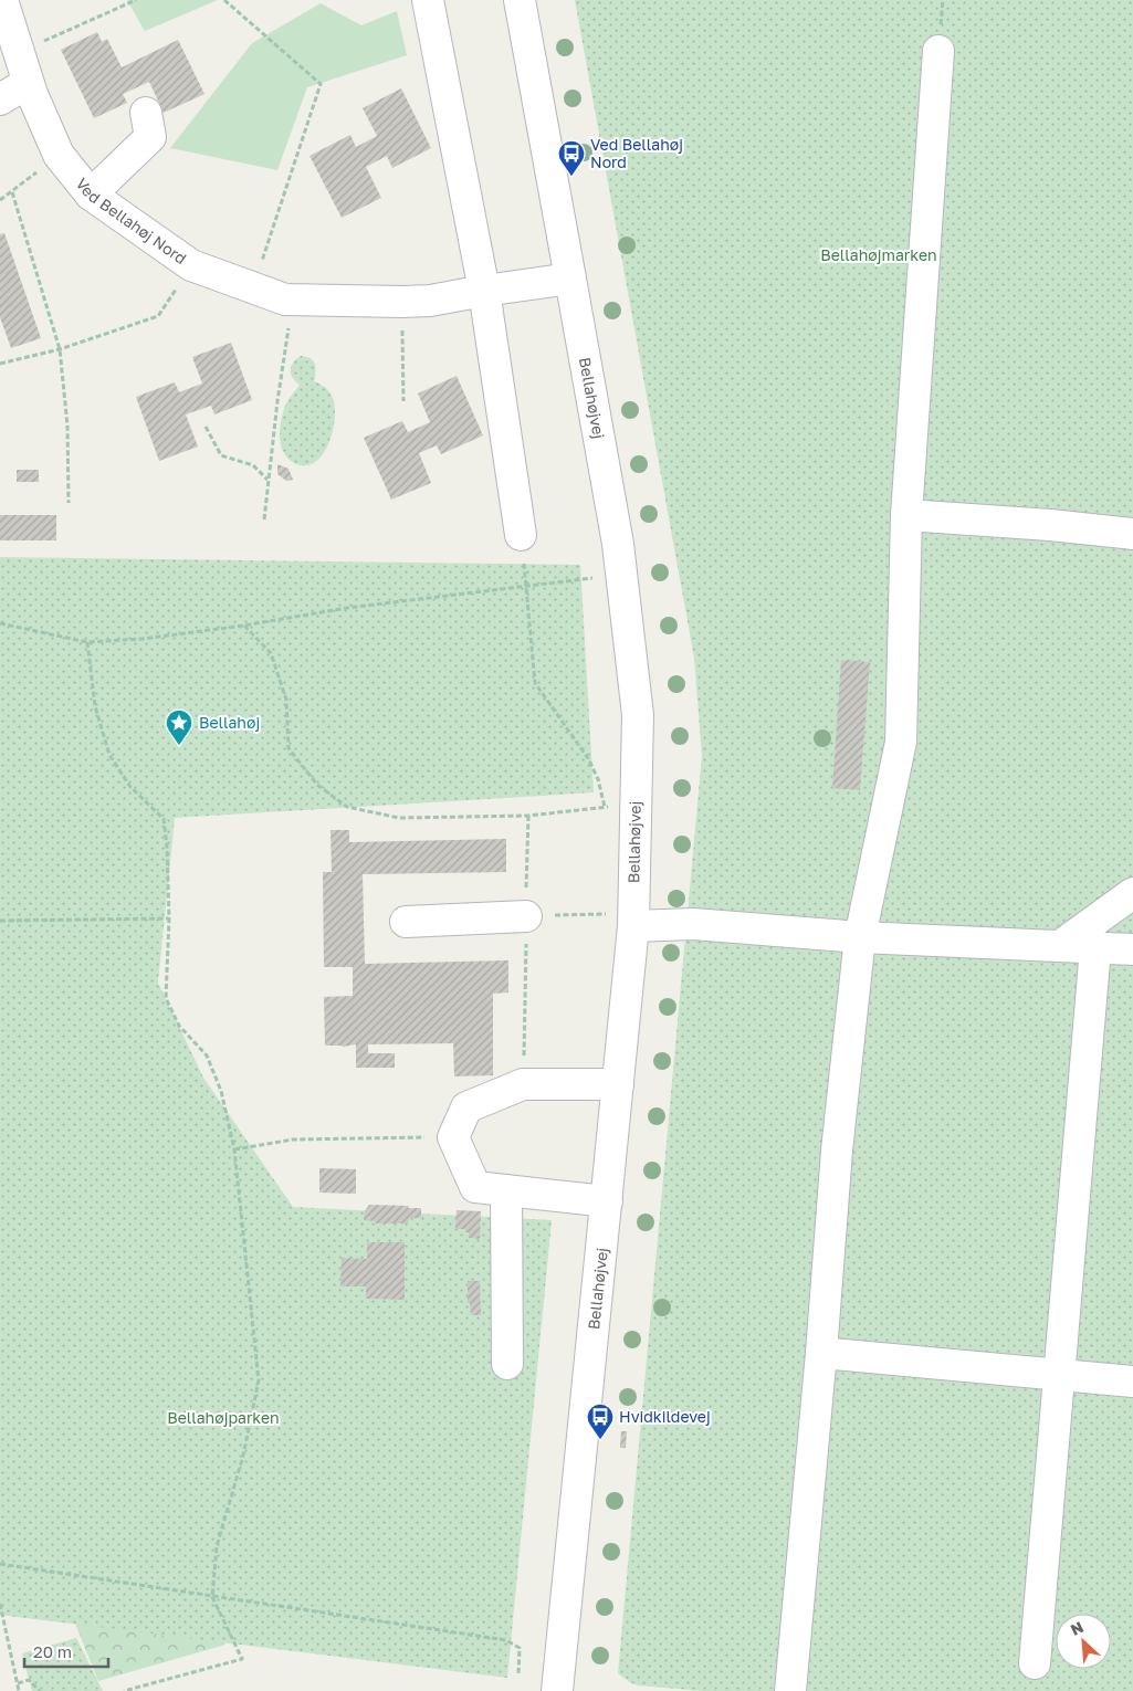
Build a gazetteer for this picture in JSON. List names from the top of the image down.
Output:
{
  "streets": {
    "street": ["Ved Bellahøj Nord", "Bellahøjvej"]
  },
  "crossings": [
    ["Ved Bellahøj Nord", "Bellahøjvej"]
  ],
  "parks": ["Bellahøjmarken", "Bellahøjparken"],
  "places": {
    "bus stop": ["Ved Bellahøj Nord", "Hvidkildevej"],
    "place": ["Bellahøj"]
  },
  "scale_bar": "20 m",
  "north": "top left"
}
